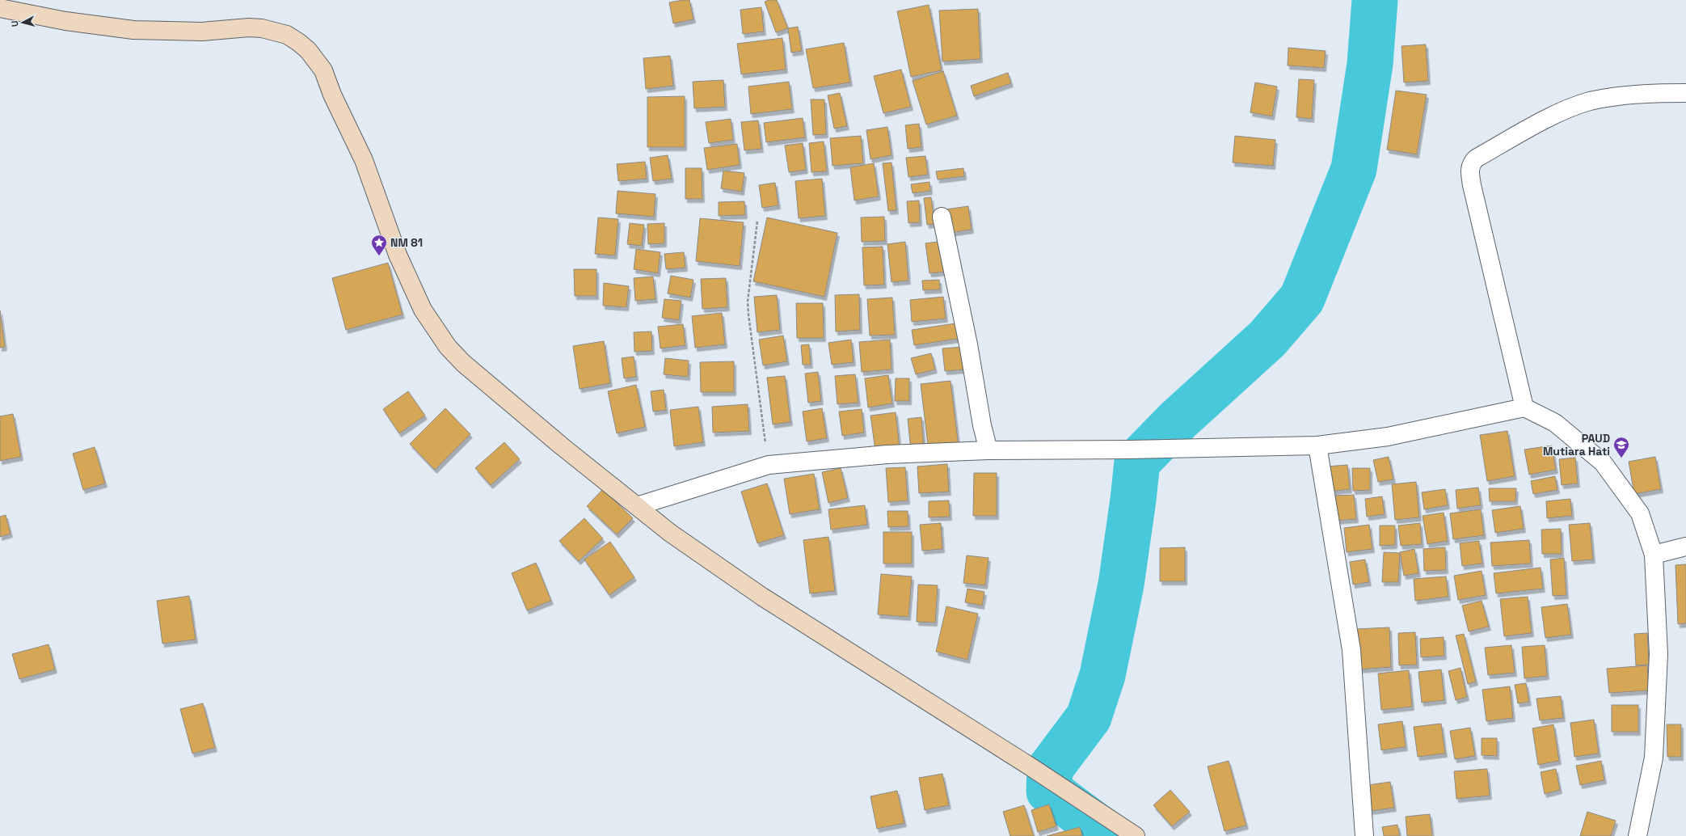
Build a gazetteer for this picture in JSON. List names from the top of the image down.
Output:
{
  "places": {
    "place": ["NM 81"],
    "school or university": ["PAUD Mutiara Hati"]
  },
  "north": "left"
}
